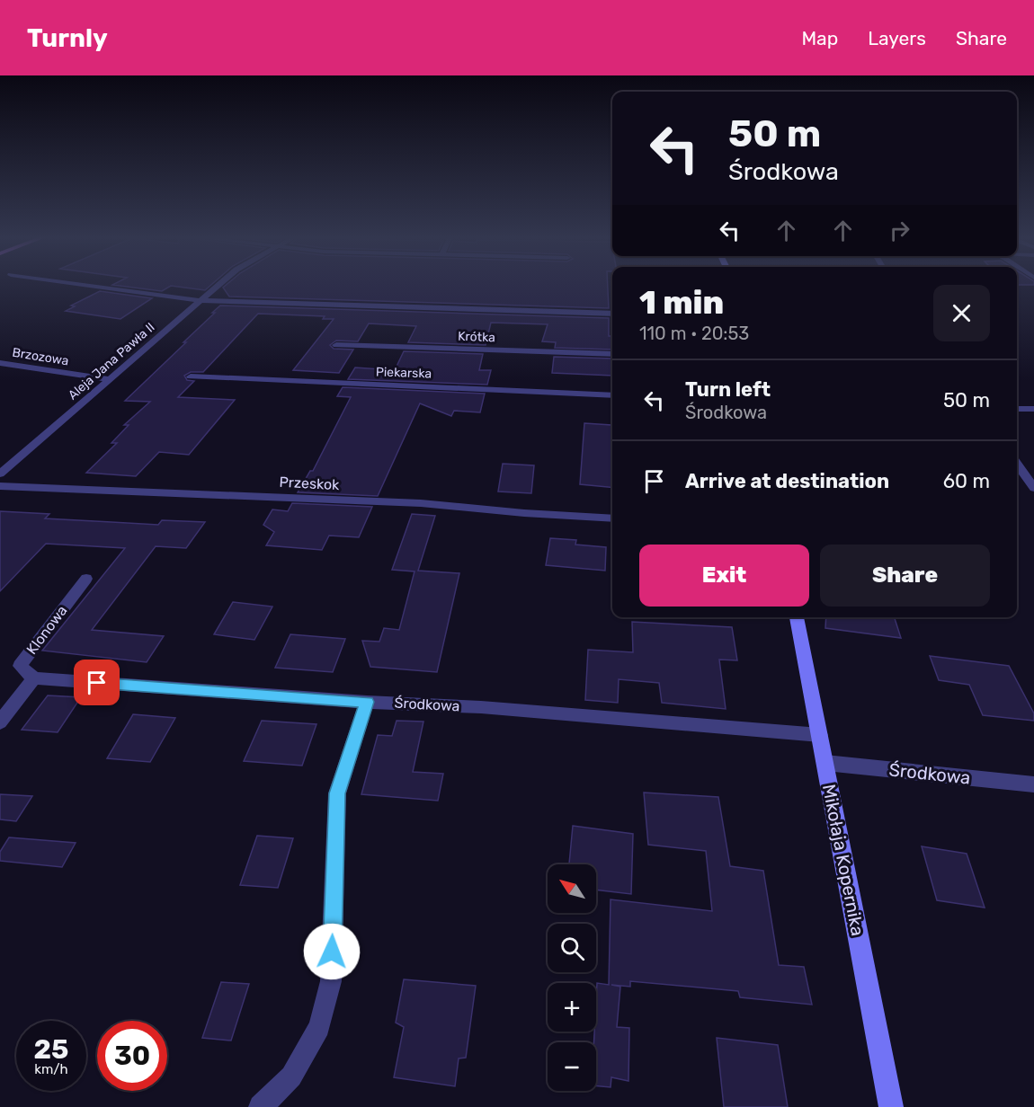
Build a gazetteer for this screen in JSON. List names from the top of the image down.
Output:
{
  "streets": {
    "street": [
      "Krótka",
      "Brzozowa",
      "Aleja Jana Pawła II",
      "Piekarska",
      "Przeskok",
      "Klonowa",
      "Środkowa",
      "Mikołaja Kopernika"
    ]
  },
  "crossings": [
    ["Brzozowa", "Aleja Jana Pawła II"],
    ["Klonowa", "Środkowa"],
    ["Środkowa", "Mikołaja Kopernika"]
  ],
  "north": "top left",
  "page": {
    "header": "Turnly",
    "nav": ["Map", "Layers", "Share"],
    "turn": ["50 m", "Środkowa"],
    "heading": ["1 min", "110 m · 20:53"],
    "list": [
      {
        "name": "Turn left",
        "note": "Środkowa",
        "value": "50 m"
      },
      {
        "name": "Arrive at destination",
        "value": "60 m"
      }
    ],
    "buttons": ["Exit", "Share"],
    "map_buttons": ["+", "−"],
    "speed": "25 km/h",
    "limit": "30"
  }
}
